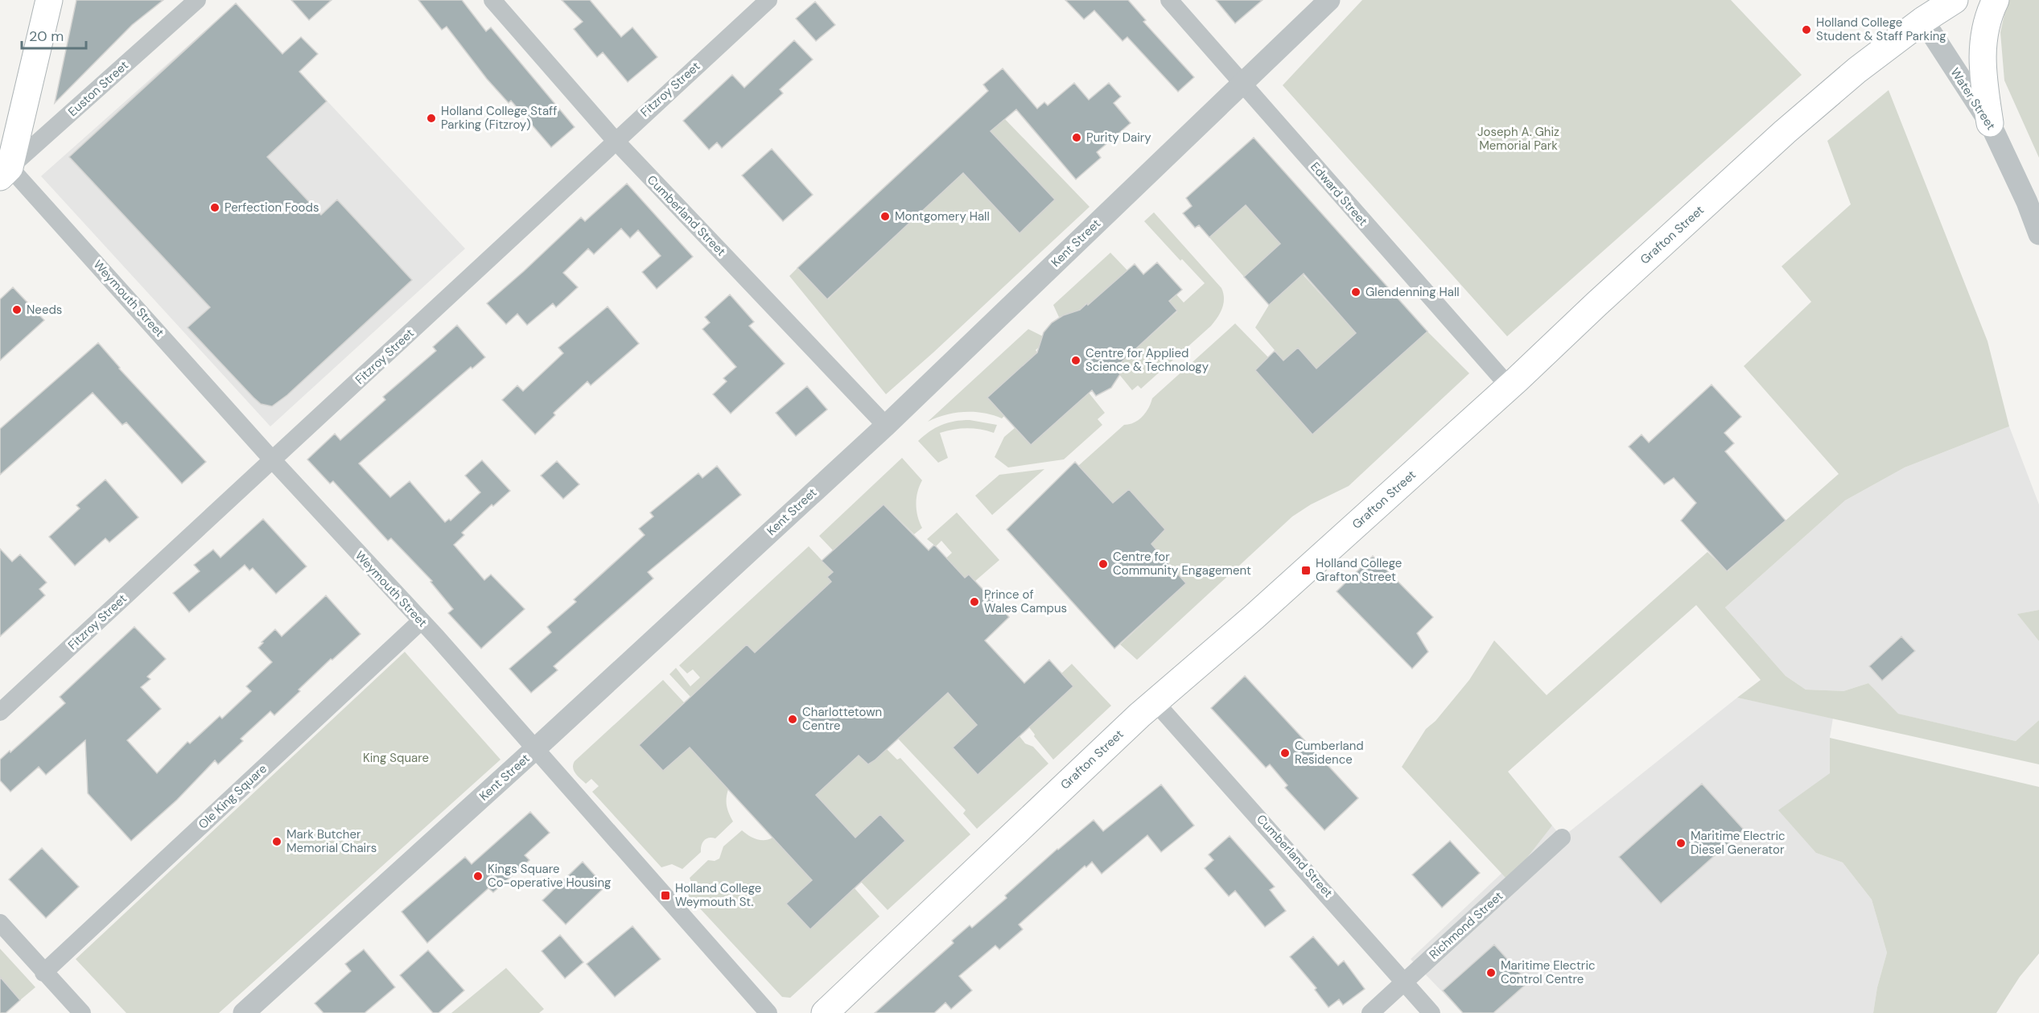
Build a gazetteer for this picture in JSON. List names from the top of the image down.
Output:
{
  "streets": {
    "main road": ["Grafton Street"],
    "street": [
      "Euston Street",
      "Fitzroy Street",
      "Water Street",
      "Edward Street",
      "Cumberland Street",
      "Kent Street",
      "Weymouth Street",
      "Ole King Square",
      "Richmond Street"
    ]
  },
  "crossings": [
    ["Euston Street", "Weymouth Street"],
    ["Fitzroy Street", "Cumberland Street"],
    ["Fitzroy Street", "Weymouth Street"],
    ["Water Street", "Grafton Street"],
    ["Edward Street", "Grafton Street"],
    ["Edward Street", "Kent Street"],
    ["Cumberland Street", "Grafton Street"],
    ["Cumberland Street", "Kent Street"],
    ["Cumberland Street", "Richmond Street"],
    ["Kent Street", "Weymouth Street"],
    ["Weymouth Street", "Ole King Square"]
  ],
  "parks": ["Joseph A. Ghiz Memorial Park", "King Square"],
  "places": {
    "other": [
      "Holland College Student & Staff Parking",
      "Holland College Staff Parking (Fitzroy)",
      "Purity Dairy",
      "Perfection Foods",
      "Montgomery Hall",
      "Glendenning Hall",
      "Needs",
      "Centre for Applied Science & Technology",
      "Centre for Community Engagement",
      "Prince of Wales Campus",
      "Charlottetown Centre",
      "Cumberland Residence",
      "Mark Butcher Memorial Chairs",
      "Maritime Electric Diesel Generator",
      "Kings Square Co-operative Housing",
      "Maritime Electric Control Centre"
    ],
    "transit": ["Holland College Grafton Street", "Holland College Weymouth St."]
  },
  "scale_bar": "20 m"
}
